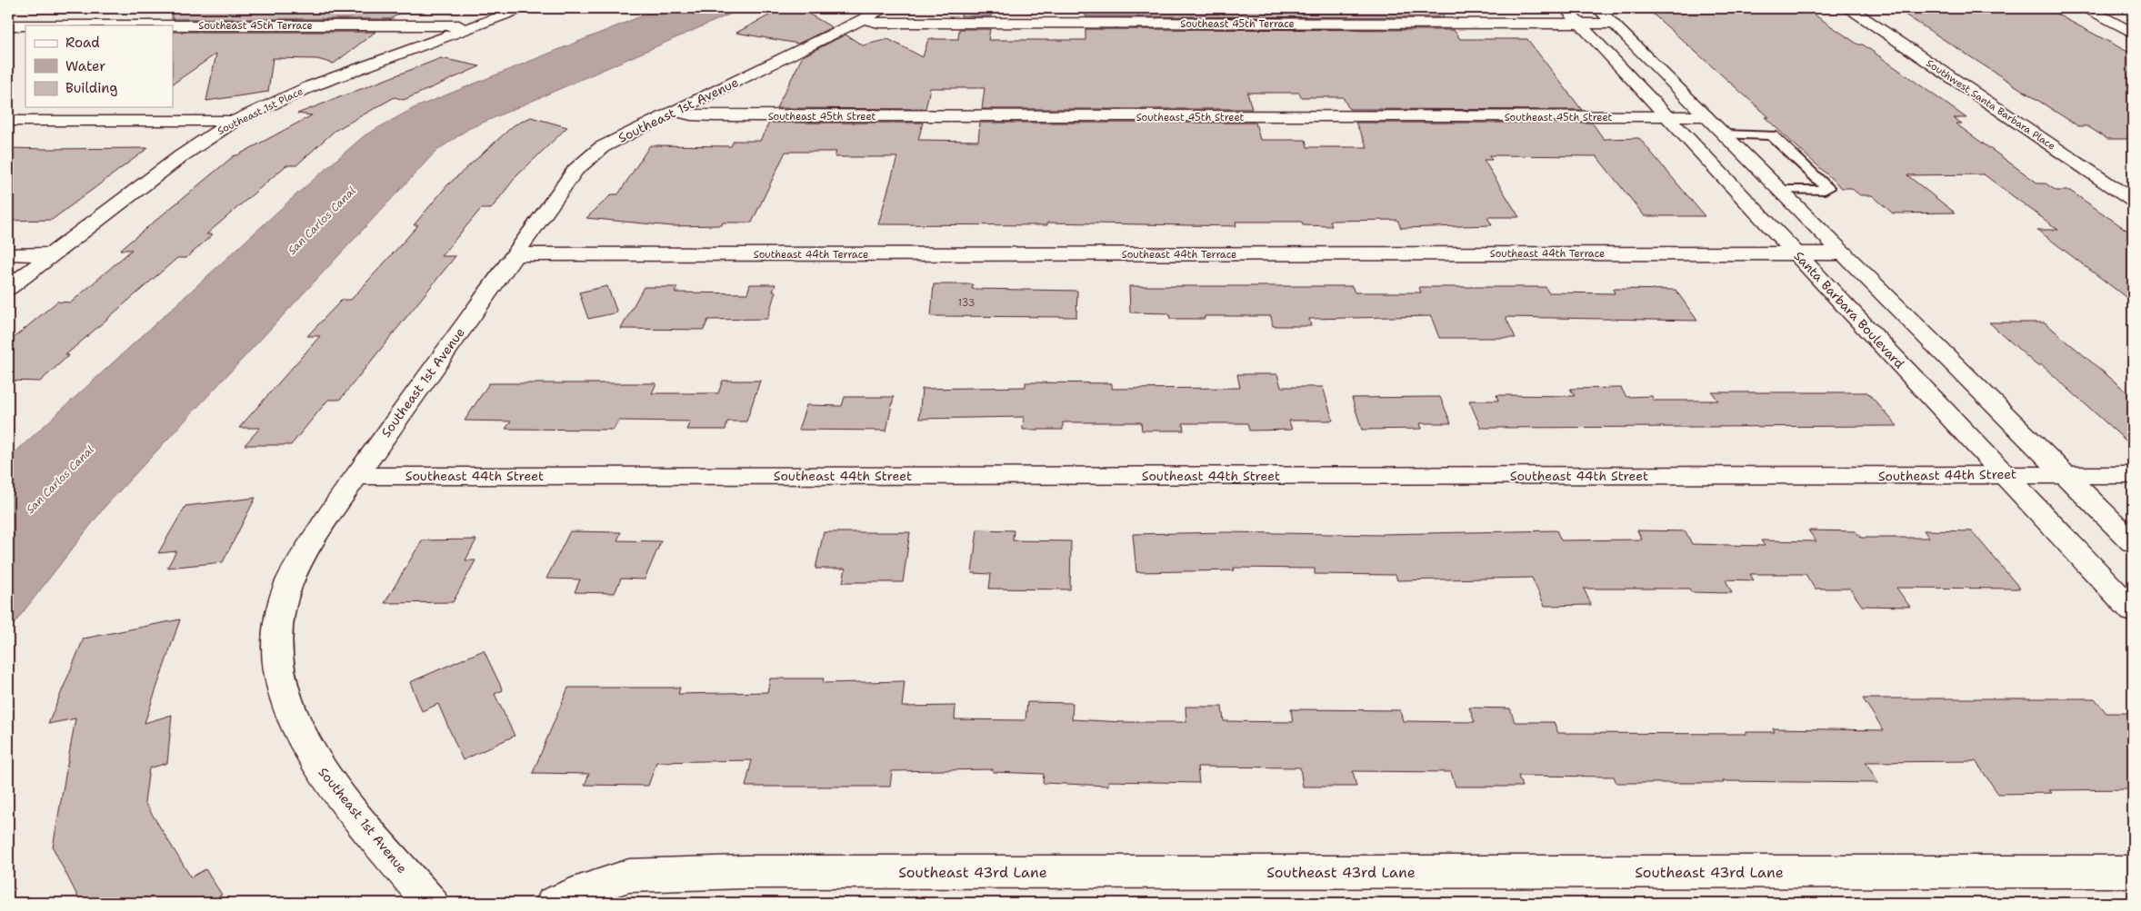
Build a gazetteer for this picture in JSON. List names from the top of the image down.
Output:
{
  "streets": {
    "street": [
      "Southeast 45th Terrace",
      "Southwest Santa Barbara Place",
      "Southeast 1st Avenue",
      "Southeast 1st Place",
      "Southeast 45th Street",
      "Southeast 44th Terrace",
      "Santa Barbara Boulevard",
      "Southeast 44th Street",
      "Southeast 43rd Lane"
    ]
  },
  "crossings": [
    ["Southeast 45th Terrace", "Southeast 1st Avenue"],
    ["Southeast 45th Terrace", "Southeast 1st Place"],
    ["Southeast 45th Terrace", "Santa Barbara Boulevard"],
    ["Southeast 1st Avenue", "Southeast 45th Street"],
    ["Southeast 1st Avenue", "Southeast 44th Terrace"],
    ["Southeast 1st Avenue", "Southeast 44th Street"],
    ["Southeast 45th Street", "Santa Barbara Boulevard"],
    ["Southeast 44th Terrace", "Santa Barbara Boulevard"],
    ["Santa Barbara Boulevard", "Southeast 44th Street"]
  ],
  "water": ["San Carlos Canal"],
  "house_numbers": ["133"],
  "legend": ["Road", "Water", "Building"]
}
